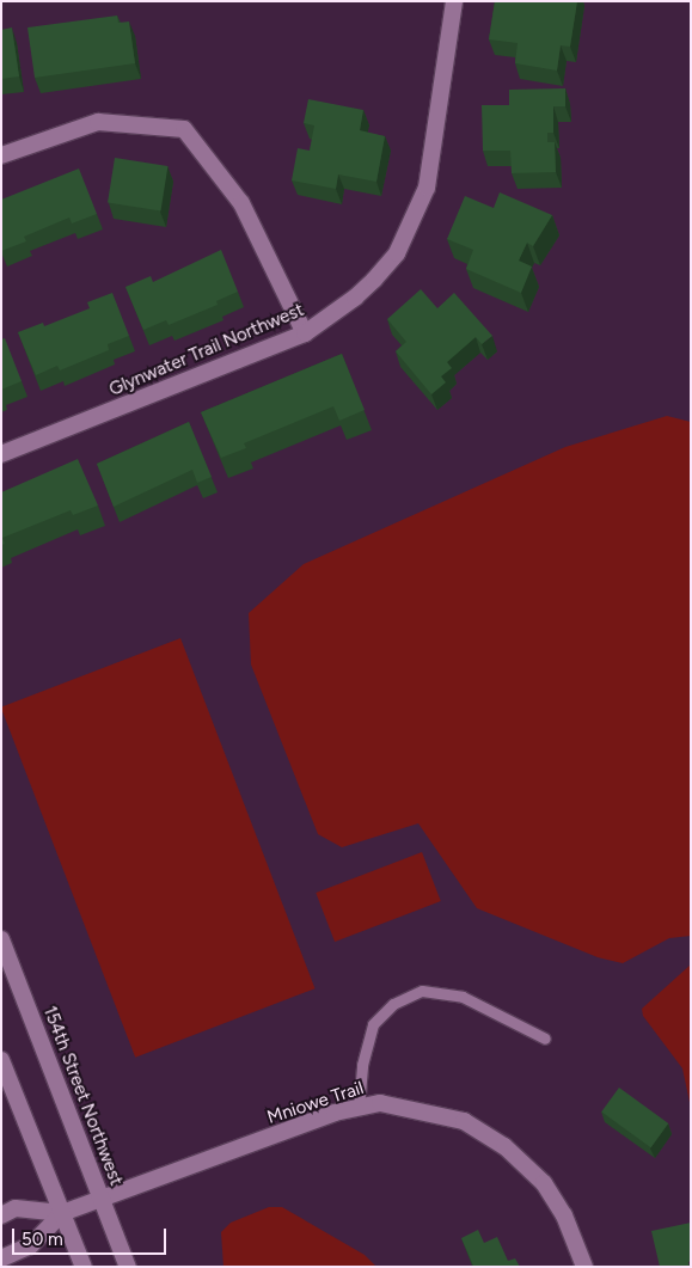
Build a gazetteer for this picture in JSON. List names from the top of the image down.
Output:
{
  "streets": {
    "street": ["Glynwater Trail Northwest", "154th Street Northwest", "Mniowe Trail"]
  },
  "crossings": [
    ["154th Street Northwest", "Mniowe Trail"]
  ],
  "scale_bar": "50 m"
}
